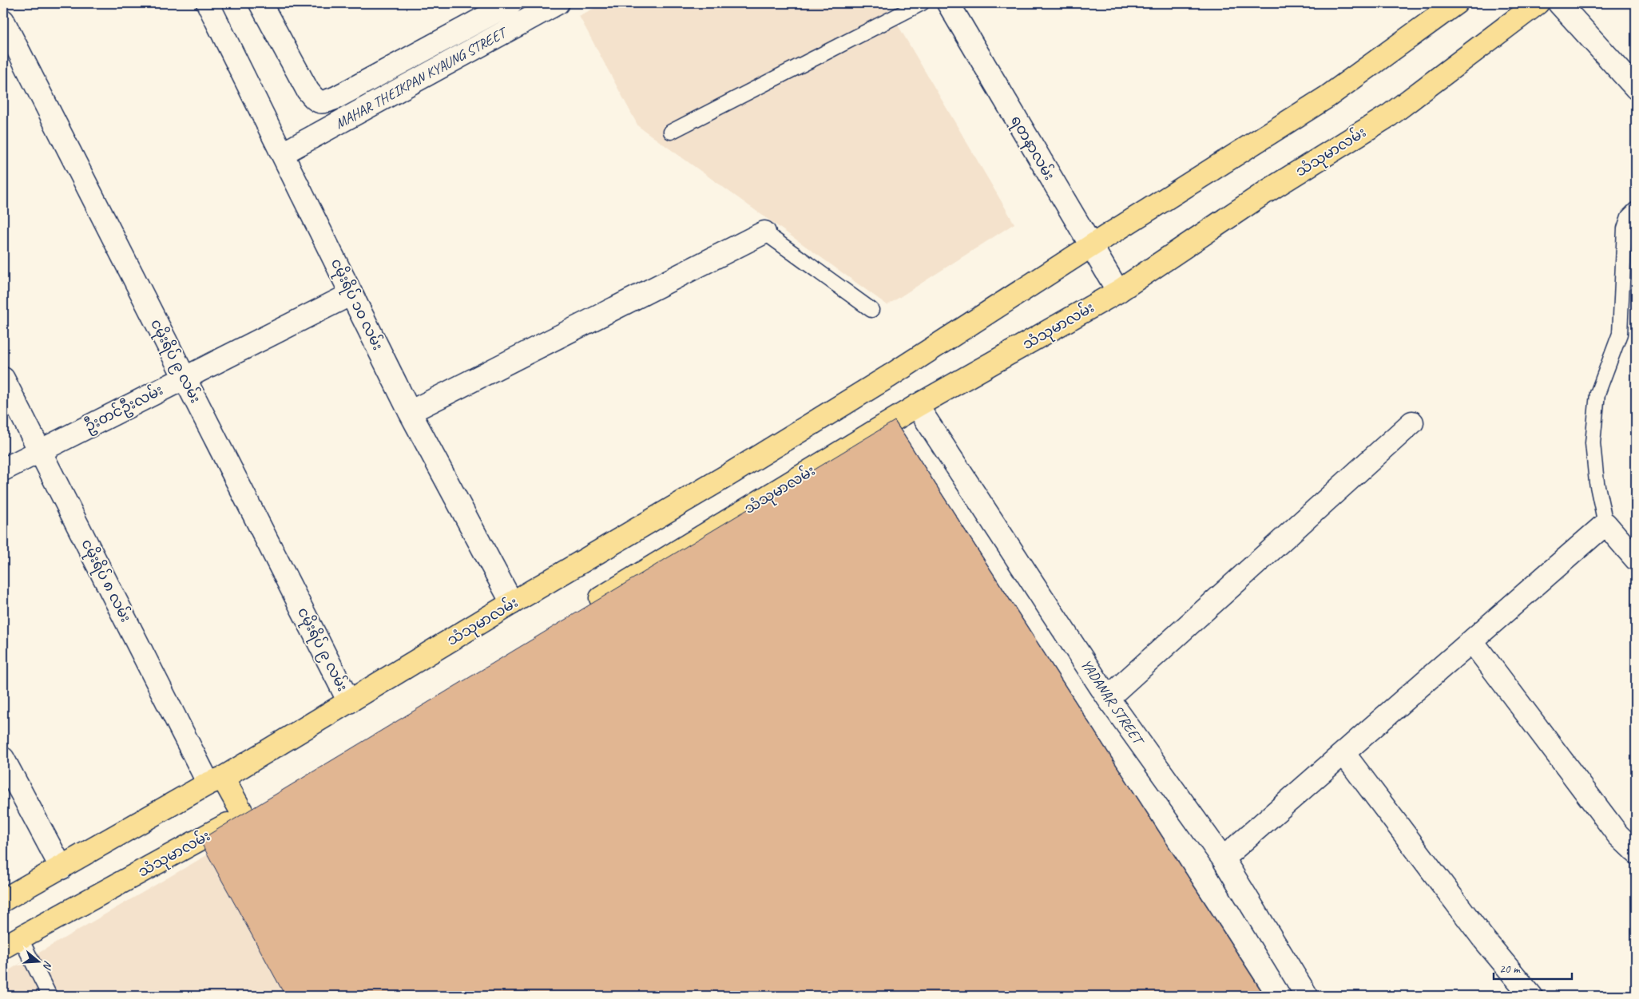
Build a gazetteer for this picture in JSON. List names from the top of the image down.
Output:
{
  "streets": {
    "main road": ["သံသုမာလမ်း"],
    "street": [
      "MAHAR THEIKPAN KYAUNG STREET",
      "ရတနာလမ်း",
      "ငမိုးရိပ် ၁၀ လမ်း",
      "ငမိုးရိပ် ၉ လမ်း",
      "ဦးတင်ဦးလမ်း",
      "ငမိုးရိပ် ၈ လမ်း",
      "YADANAR STREET"
    ]
  },
  "crossings": [
    ["MAHAR THEIKPAN KYAUNG STREET", "ငမိုးရိပ် ၁၀ လမ်း"],
    ["ရတနာလမ်း", "သံသုမာလမ်း"],
    ["သံသုမာလမ်း", "ငမိုးရိပ် ၁၀ လမ်း"],
    ["သံသုမာလမ်း", "ငမိုးရိပ် ၉ လမ်း"],
    ["သံသုမာလမ်း", "ငမိုးရိပ် ၈ လမ်း"],
    ["သံသုမာလမ်း", "YADANAR STREET"],
    ["ငမိုးရိပ် ၁၀ လမ်း", "ဦးတင်ဦးလမ်း"],
    ["ငမိုးရိပ် ၉ လမ်း", "ဦးတင်ဦးလမ်း"],
    ["ဦးတင်ဦးလမ်း", "ငမိုးရိပ် ၈ လမ်း"]
  ],
  "scale_bar": "20 m",
  "north": "right"
}
